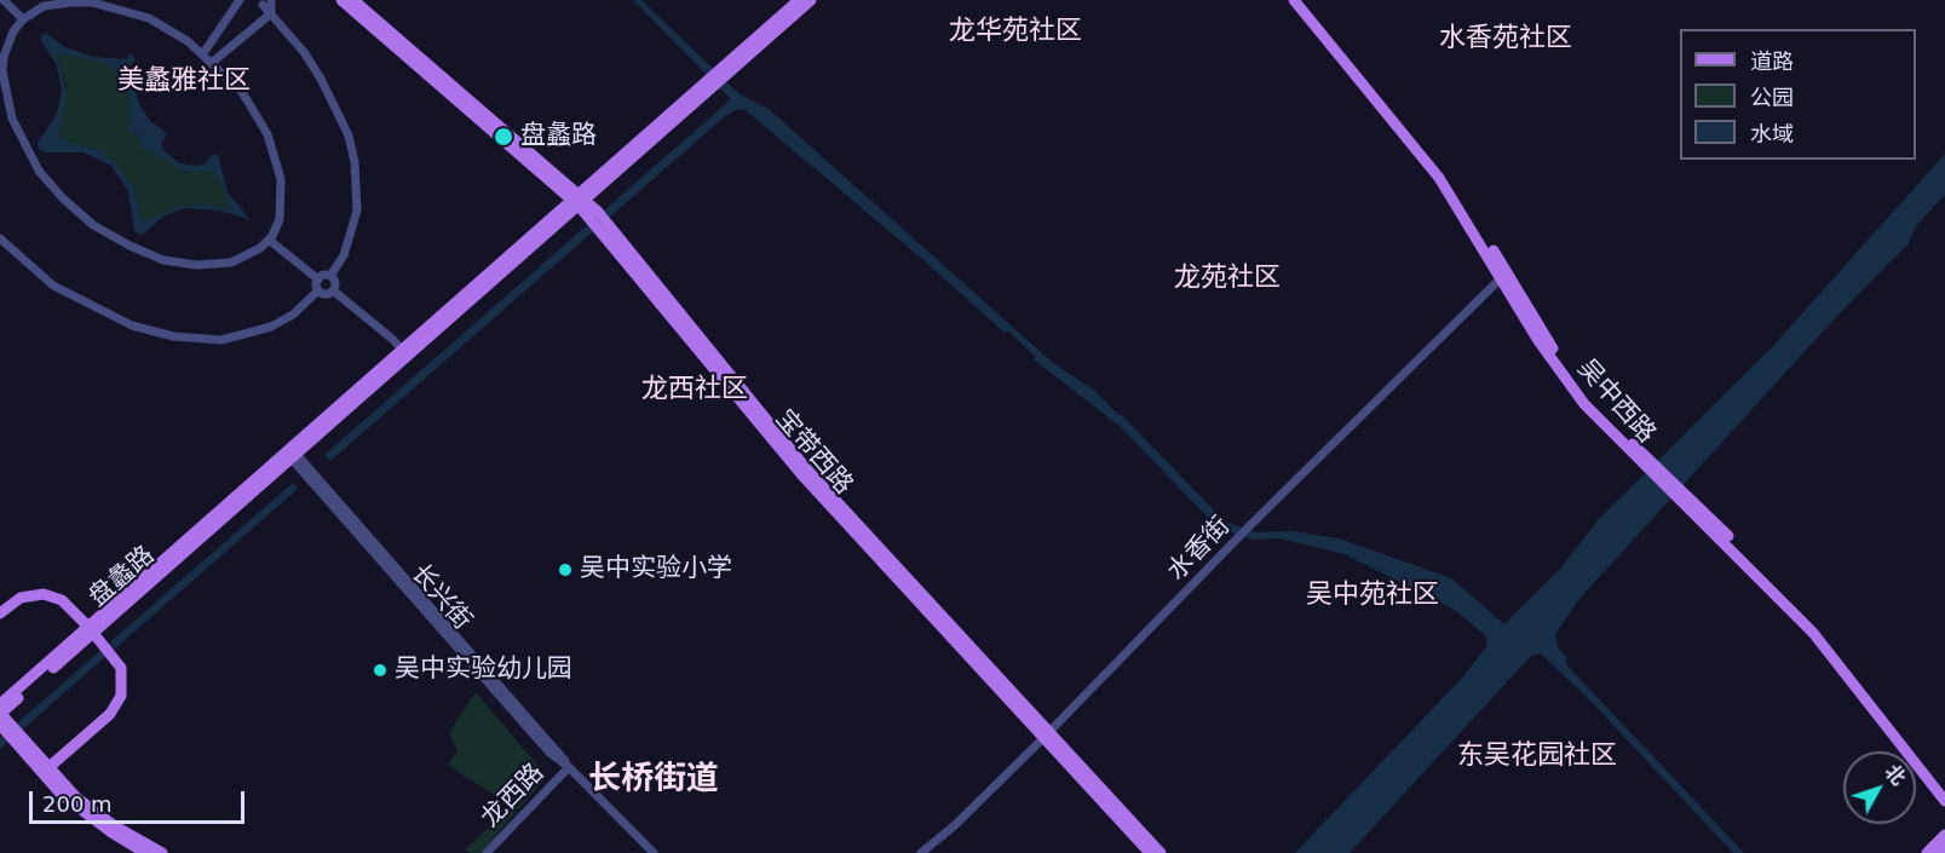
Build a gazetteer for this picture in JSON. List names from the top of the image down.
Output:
{
  "streets": {
    "main road": ["吴中西路", "宝带西路", "盘蠡路"],
    "street": ["水香街", "长兴街", "龙西路"]
  },
  "crossings": [
    ["吴中西路", "水香街"],
    ["宝带西路", "水香街"],
    ["宝带西路", "盘蠡路"],
    ["盘蠡路", "长兴街"],
    ["长兴街", "龙西路"]
  ],
  "districts": [
    "龙华苑社区",
    "水香苑社区",
    "美蠡雅社区",
    "龙苑社区",
    "龙西社区",
    "吴中苑社区",
    "东吴花园社区",
    "长桥街道"
  ],
  "places": ["盘蠡路", "吴中实验小学", "吴中实验幼儿园"],
  "legend": ["道路", "公园", "水域"],
  "scale_bar": "200 m",
  "north": "top right"
}
